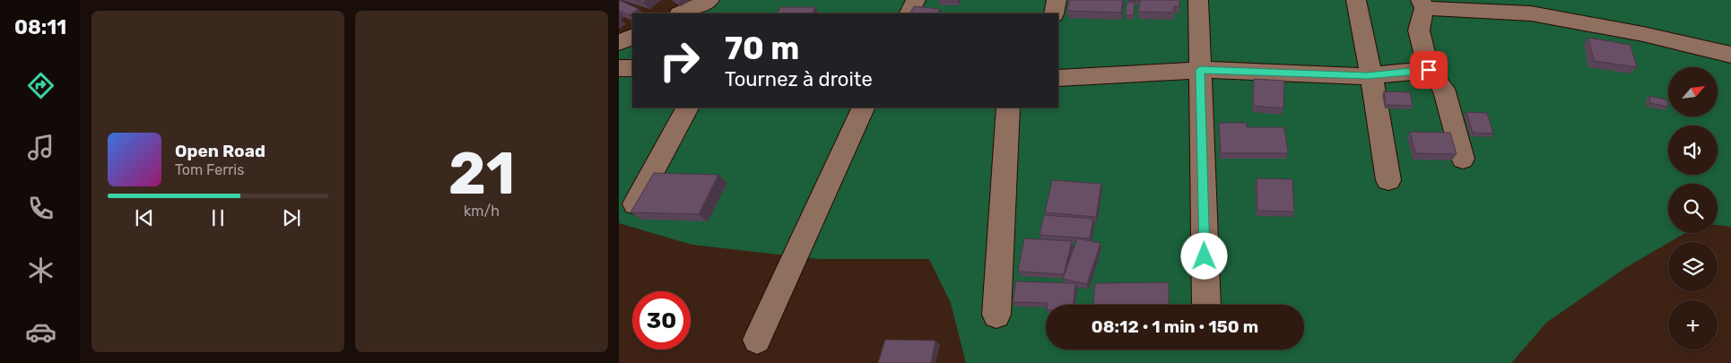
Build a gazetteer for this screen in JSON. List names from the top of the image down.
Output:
{
  "north": "top right",
  "page": {
    "tabs": "08:11",
    "tile": ["21", "km/h"],
    "turn": ["70 m", "Tournez à droite"],
    "map_buttons": "+",
    "song": ["Open Road", "Tom Ferris"],
    "limit": "30",
    "trip": "08:12 · 1 min · 150 m"
  }
}
